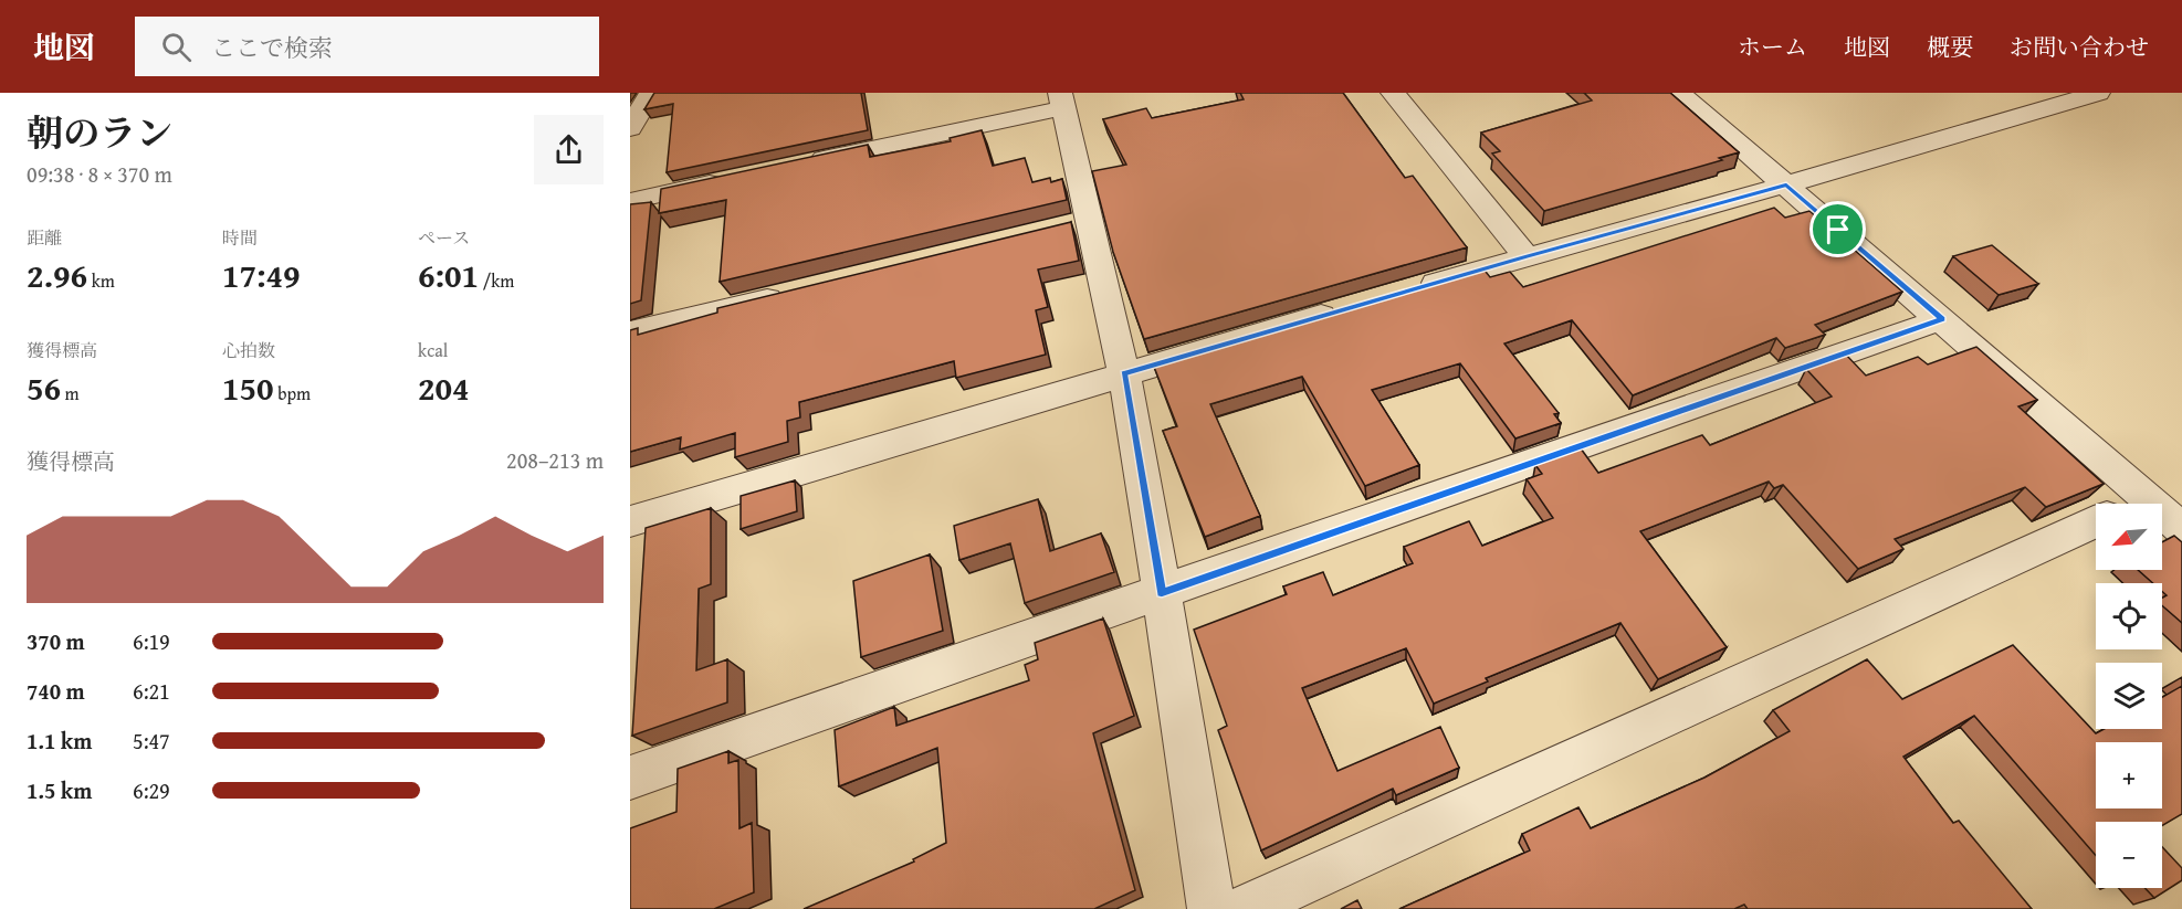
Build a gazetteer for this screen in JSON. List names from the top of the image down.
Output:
{
  "north": "bottom left",
  "page": {
    "header": "地図",
    "search": "ここで検索",
    "nav": [
      "ホーム",
      "地図",
      "概要",
      "お問い合わせ"
    ],
    "heading": ["朝のラン", "09:38 · 8 × 370 m"],
    "stats": [
      ["距離", "2.96 km"],
      ["時間", "17:49"],
      ["ペース", "6:01 /km"],
      ["獲得標高", "56 m"],
      ["心拍数", "150 bpm"],
      ["kcal", "204"]
    ],
    "chart": ["獲得標高", "208–213 m"],
    "map_buttons": ["+", "−"],
    "list": [
      {
        "name": "370 m",
        "note": "6:19"
      },
      {
        "name": "740 m",
        "note": "6:21"
      },
      {
        "name": "1.1 km",
        "note": "5:47"
      },
      {
        "name": "1.5 km",
        "note": "6:29"
      }
    ]
  }
}
